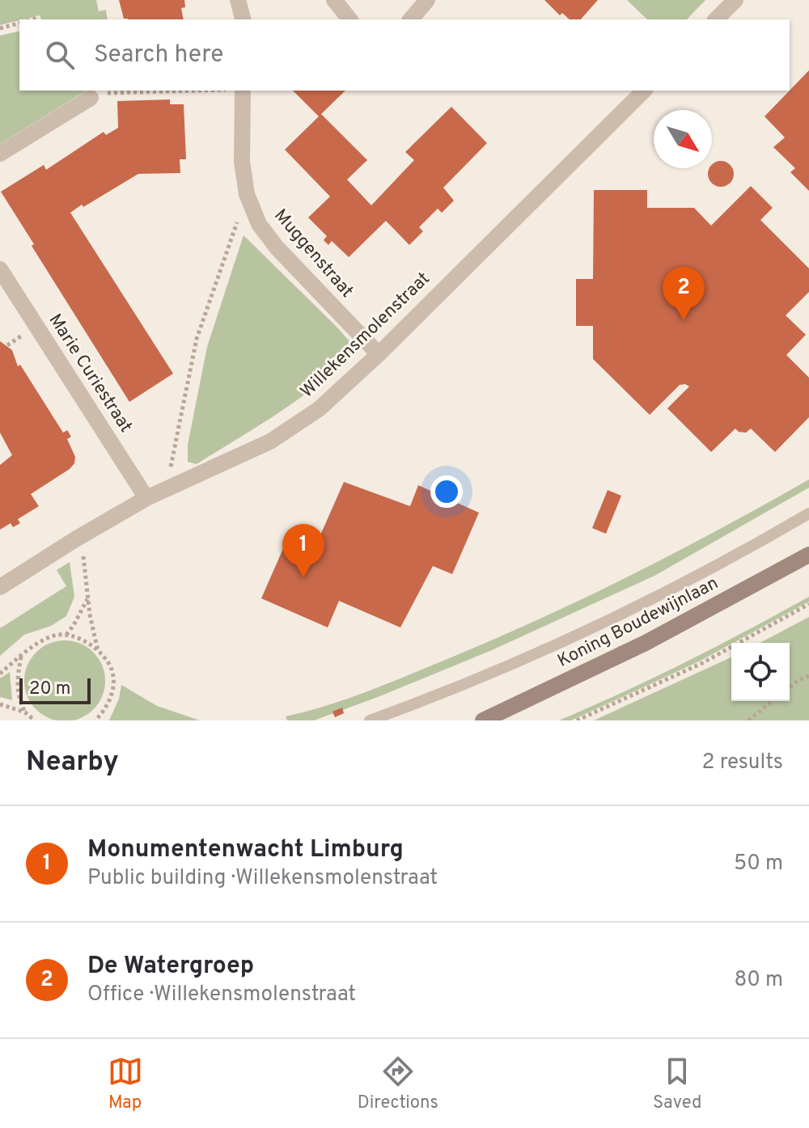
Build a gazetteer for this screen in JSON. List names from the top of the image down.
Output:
{
  "streets": {
    "main road": ["Koning Boudewijnlaan"],
    "street": ["Muggenstraat", "Willekensmolenstraat", "Marie Curiestraat"]
  },
  "crossings": [
    ["Muggenstraat", "Willekensmolenstraat"],
    ["Willekensmolenstraat", "Marie Curiestraat"]
  ],
  "scale_bar": "20 m",
  "north": "bottom right",
  "page": {
    "search": "Search here",
    "pins": ["2", "1"],
    "scale": "20 m",
    "heading": ["Nearby", "2 results"],
    "list": [
      {
        "mark": "1",
        "name": "Monumentenwacht Limburg",
        "note": "Public building · Willekensmolenstraat",
        "value": "50 m"
      },
      {
        "mark": "2",
        "name": "De Watergroep",
        "note": "Office · Willekensmolenstraat",
        "value": "80 m"
      }
    ],
    "nav": ["Map", "Directions", "Saved"]
  }
}
